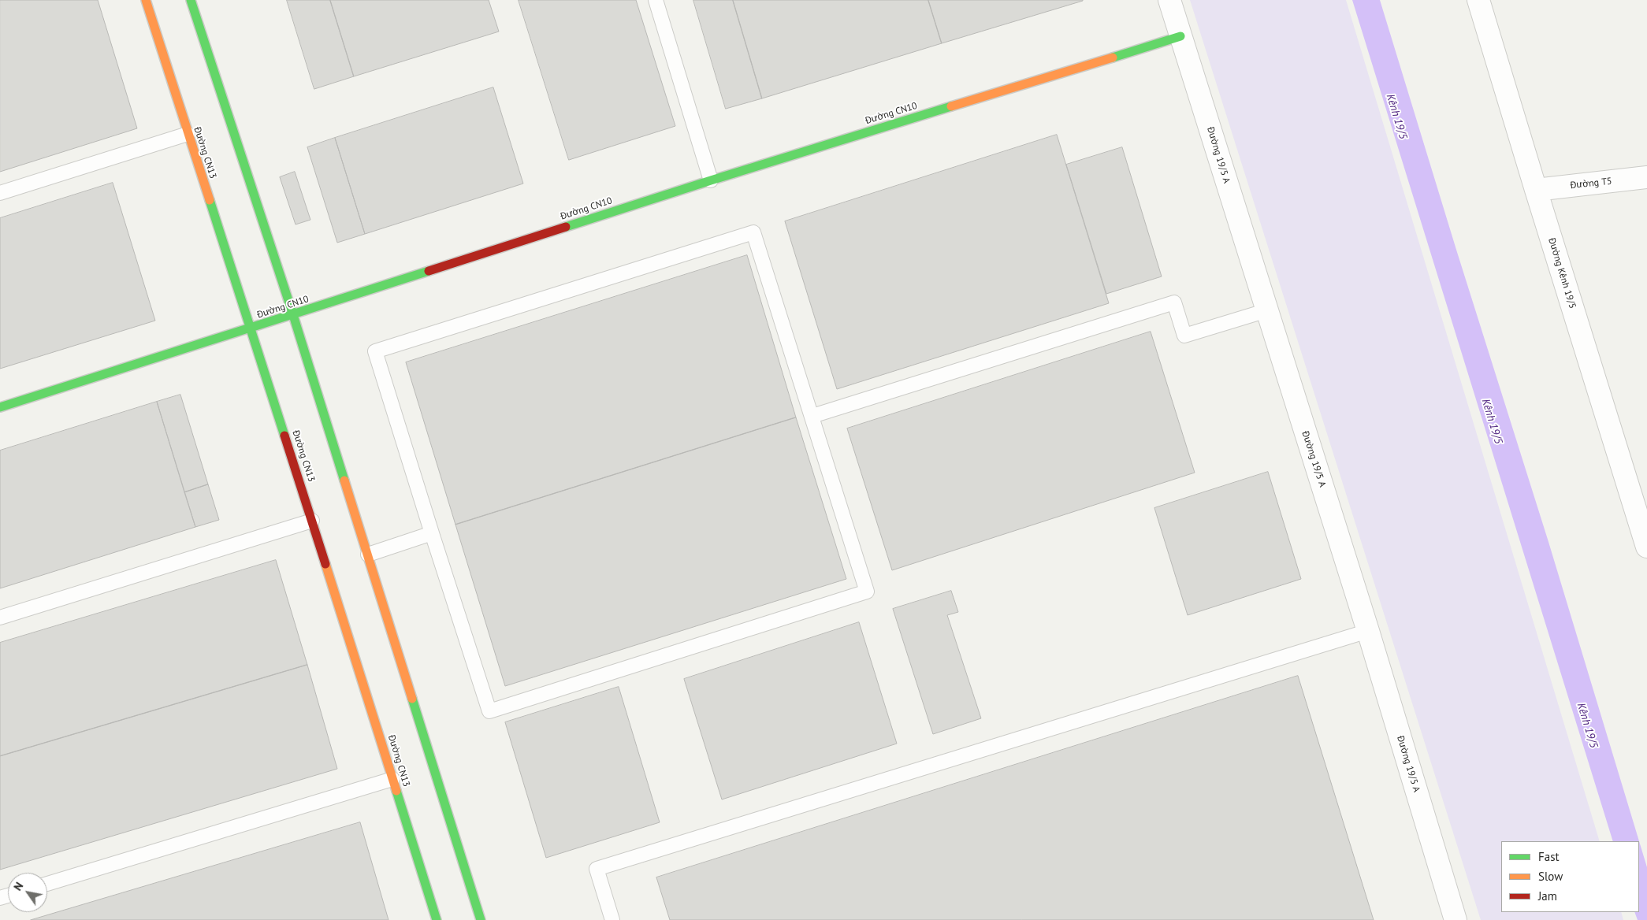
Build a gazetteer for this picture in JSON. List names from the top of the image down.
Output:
{
  "streets": {
    "street": [
      "Đường CN10",
      "Đường CN13",
      "Đường 19/5 A",
      "Đường T5",
      "Đường Kênh 19/5"
    ]
  },
  "crossings": [
    ["Đường CN10", "Đường CN13"],
    ["Đường CN10", "Đường 19/5 A"],
    ["Đường T5", "Đường Kênh 19/5"]
  ],
  "water": ["Kênh 19/5"],
  "legend": ["Fast", "Slow", "Jam"],
  "north": "top left"
}
